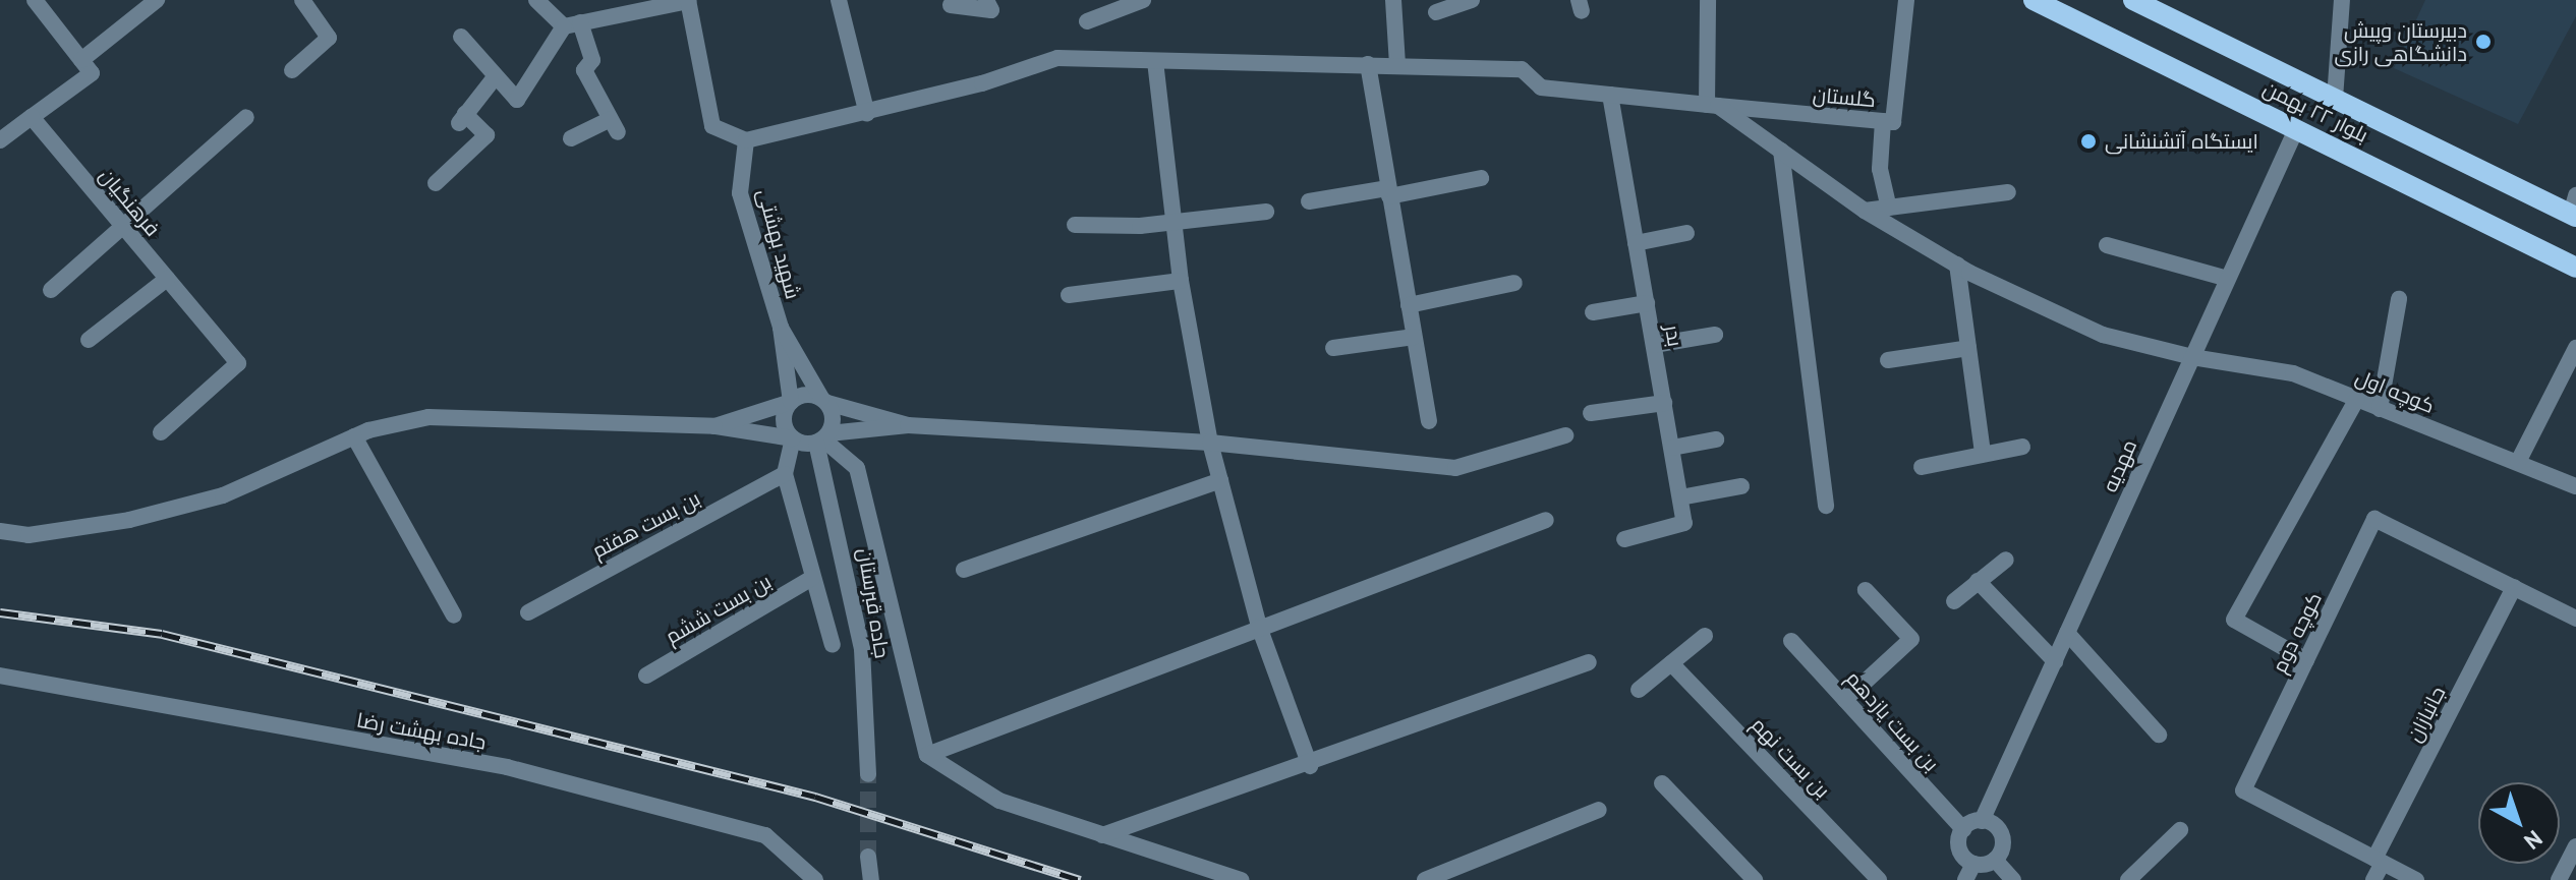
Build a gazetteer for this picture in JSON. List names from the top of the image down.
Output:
{
  "streets": {
    "main road": ["بلوار ۲۲ بهمن"],
    "street": [
      "گلستان",
      "فرهنگیان",
      "شهید بهشتی",
      "بدر",
      "کوچه اول",
      "مهدیه",
      "بن بست هفتم",
      "جاده قبرستان",
      "بن بست ششم",
      "کوچه دوم",
      "جانبازان",
      "بن بست یازدهم",
      "جاده بهشت رضا",
      "بن بست نهم"
    ]
  },
  "crossings": [
    ["گلستان", "شهید بهشتی"],
    ["گلستان", "بدر"],
    ["گلستان", "کوچه اول"],
    ["بلوار ۲۲ بهمن", "مهدیه"],
    ["کوچه اول", "مهدیه"],
    ["مهدیه", "بن بست یازدهم"],
    ["کوچه دوم", "جانبازان"]
  ],
  "places": ["دبیرستان وپیش دانشگاهی رازی", "ایستگاه آتشنشانی"],
  "north": "bottom right"
}
